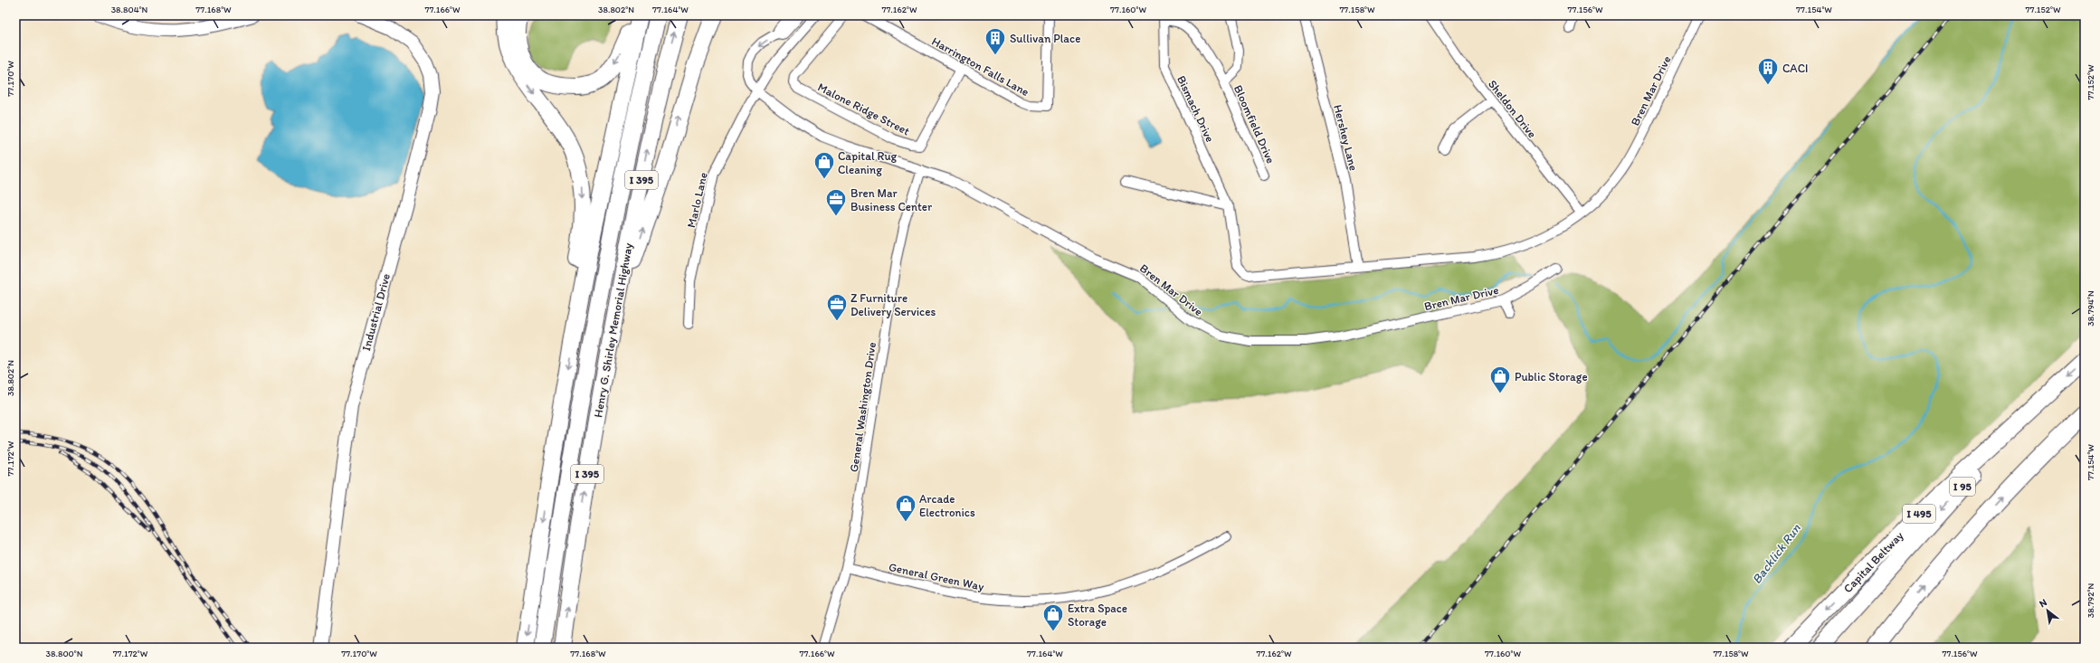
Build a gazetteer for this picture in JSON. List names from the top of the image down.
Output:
{
  "streets": {
    "highway": [
      "I 395",
      "Henry G. Shirley Memorial Highway",
      "I 95",
      "I 495",
      "Capital Beltway"
    ],
    "street": [
      "Harrington Falls Lane",
      "Bren Mar Drive",
      "Malone Ridge Street",
      "Bismach Drive",
      "Sheldon Drive",
      "Bloomfield Drive",
      "Hershey Lane",
      "Marlo Lane",
      "Industrial Drive",
      "General Washington Drive",
      "General Green Way"
    ]
  },
  "crossings": [
    ["Harrington Falls Lane", "Malone Ridge Street"],
    ["Bren Mar Drive", "Bismach Drive"],
    ["Bren Mar Drive", "Sheldon Drive"],
    ["Bren Mar Drive", "Hershey Lane"],
    ["Bren Mar Drive", "Marlo Lane"],
    ["Bren Mar Drive", "General Washington Drive"],
    ["Bismach Drive", "Bloomfield Drive"],
    ["General Washington Drive", "General Green Way"],
    ["I 95", "Capital Beltway"]
  ],
  "water": ["Backlick Run"],
  "places": {
    "building": ["Sullivan Place", "CACI"],
    "shop": [
      "Capital Rug Cleaning",
      "Public Storage",
      "Arcade Electronics",
      "Extra Space Storage"
    ],
    "office": ["Bren Mar Business Center", "Z Furniture Delivery Services"]
  },
  "north": "top left",
  "coordinates": [
    "38.804°N",
    "77.168°W",
    "77.166°W",
    "38.802°N",
    "77.164°W",
    "77.162°W",
    "77.160°W",
    "77.158°W",
    "77.156°W",
    "77.154°W",
    "77.152°W",
    "77.170°W",
    "38.794°N",
    "77.172°W",
    "38.792°N",
    "38.800°N"
  ]
}
